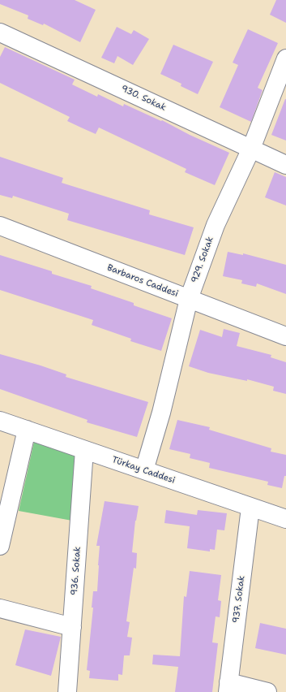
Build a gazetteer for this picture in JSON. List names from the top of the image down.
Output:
{
  "streets": {
    "street": [
      "930. Sokak",
      "929. Sokak",
      "Barbaros Caddesi",
      "Türkay Caddesi",
      "936. Sokak",
      "937. Sokak"
    ]
  },
  "crossings": [
    ["930. Sokak", "929. Sokak"],
    ["929. Sokak", "Barbaros Caddesi"],
    ["929. Sokak", "Türkay Caddesi"],
    ["Türkay Caddesi", "936. Sokak"],
    ["Türkay Caddesi", "937. Sokak"]
  ]
}
